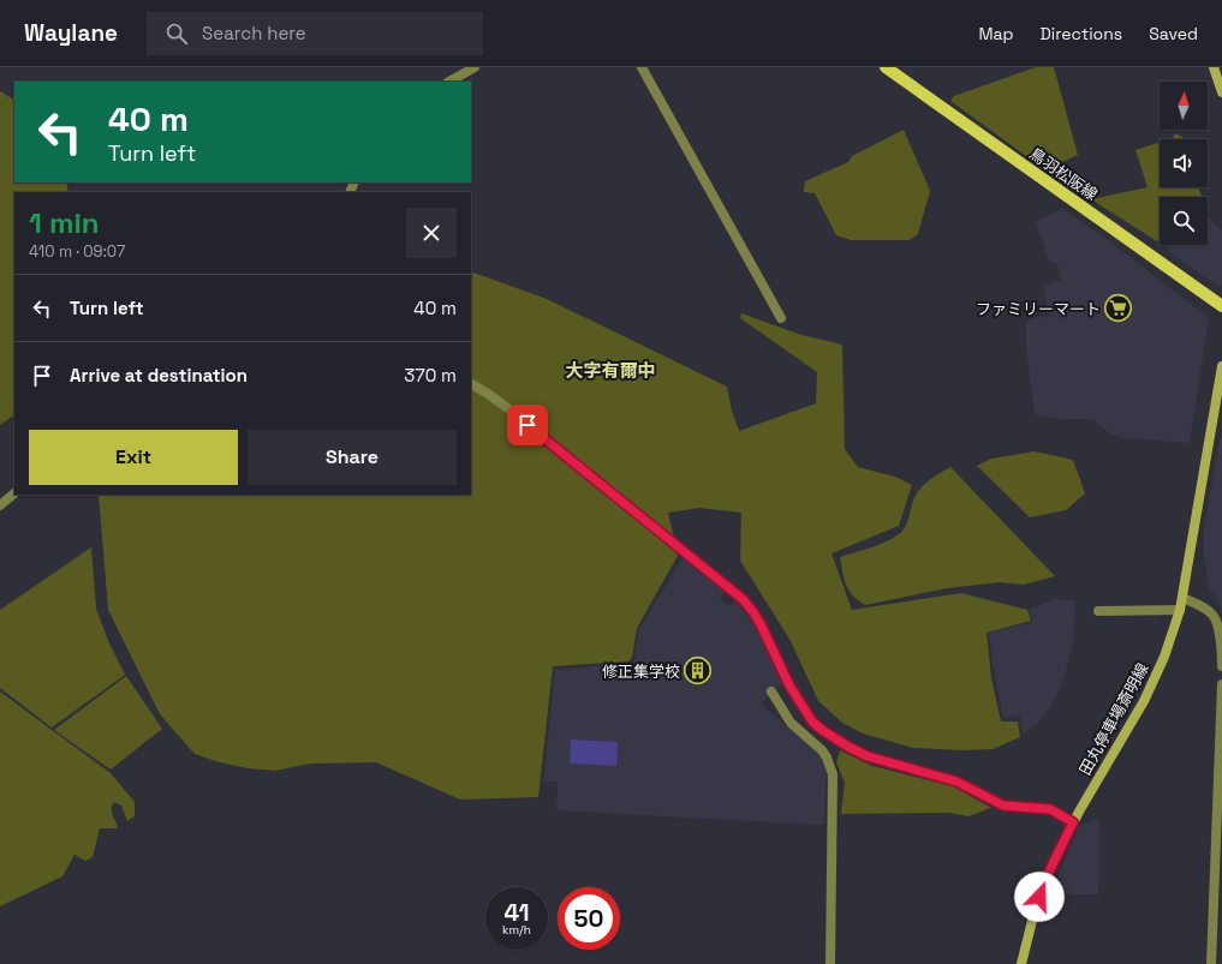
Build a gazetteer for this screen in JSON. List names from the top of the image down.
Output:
{
  "streets": {
    "main road": ["鳥羽松阪線", "田丸停車場斎明線"]
  },
  "districts": ["大字有爾中"],
  "places": {
    "supermarket": ["ファミリーマート"],
    "building": ["修正集学校"]
  },
  "north": "top",
  "page": {
    "header": "Waylane",
    "search": "Search here",
    "nav": ["Map", "Directions", "Saved"],
    "turn": ["40 m", "Turn left"],
    "heading": ["1 min", "410 m · 09:07"],
    "list": [
      {
        "name": "Turn left",
        "value": "40 m"
      },
      {
        "name": "Arrive at destination",
        "value": "370 m"
      }
    ],
    "buttons": ["Exit", "Share"],
    "speed": "41 km/h",
    "limit": "50"
  }
}
